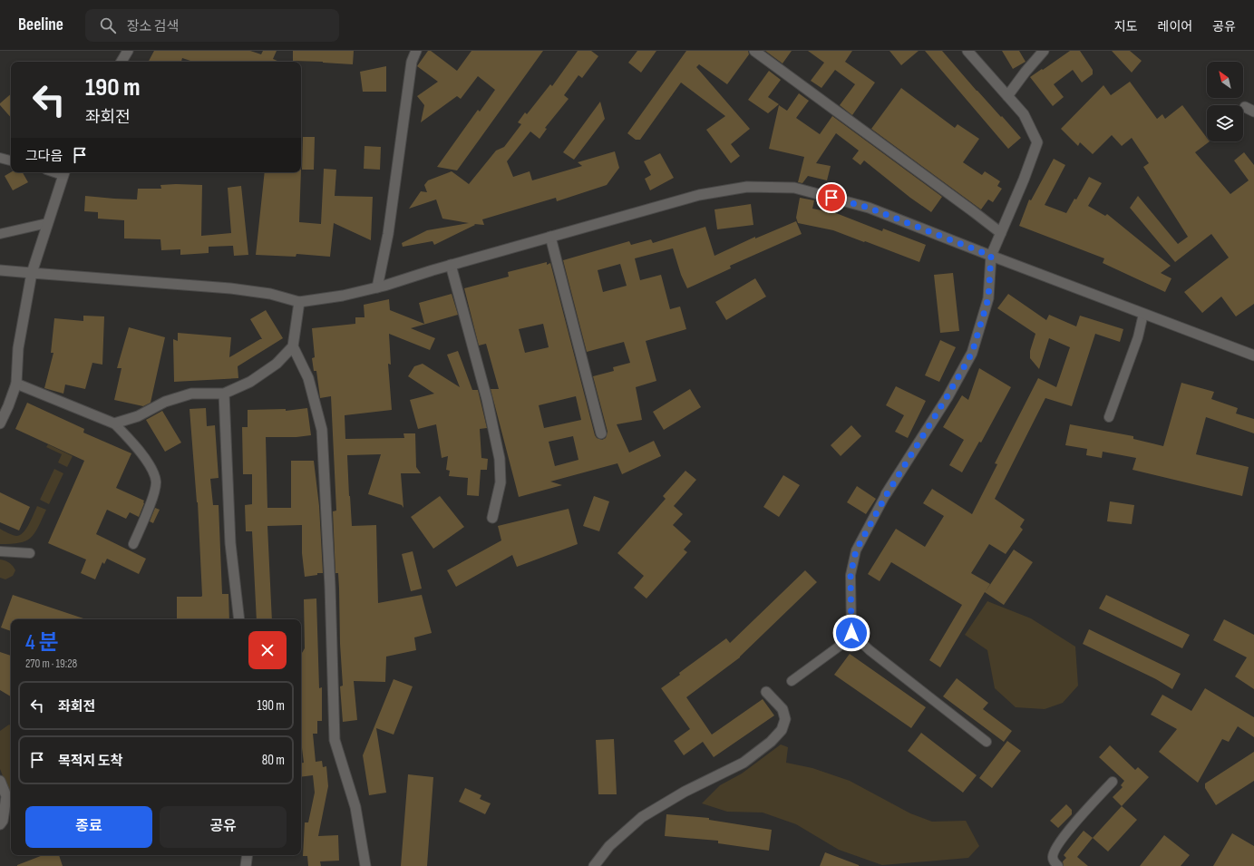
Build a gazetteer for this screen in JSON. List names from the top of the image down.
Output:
{
  "north": "top left",
  "page": {
    "header": "Beeline",
    "search": "장소 검색",
    "nav": ["지도", "레이어", "공유"],
    "turn": ["190 m", "좌회전"],
    "then": "그다음",
    "heading": ["4 분", "270 m · 19:28"],
    "list": [
      {
        "name": "좌회전",
        "value": "190 m"
      },
      {
        "name": "목적지 도착",
        "value": "80 m"
      }
    ],
    "buttons": ["종료", "공유"]
  }
}
